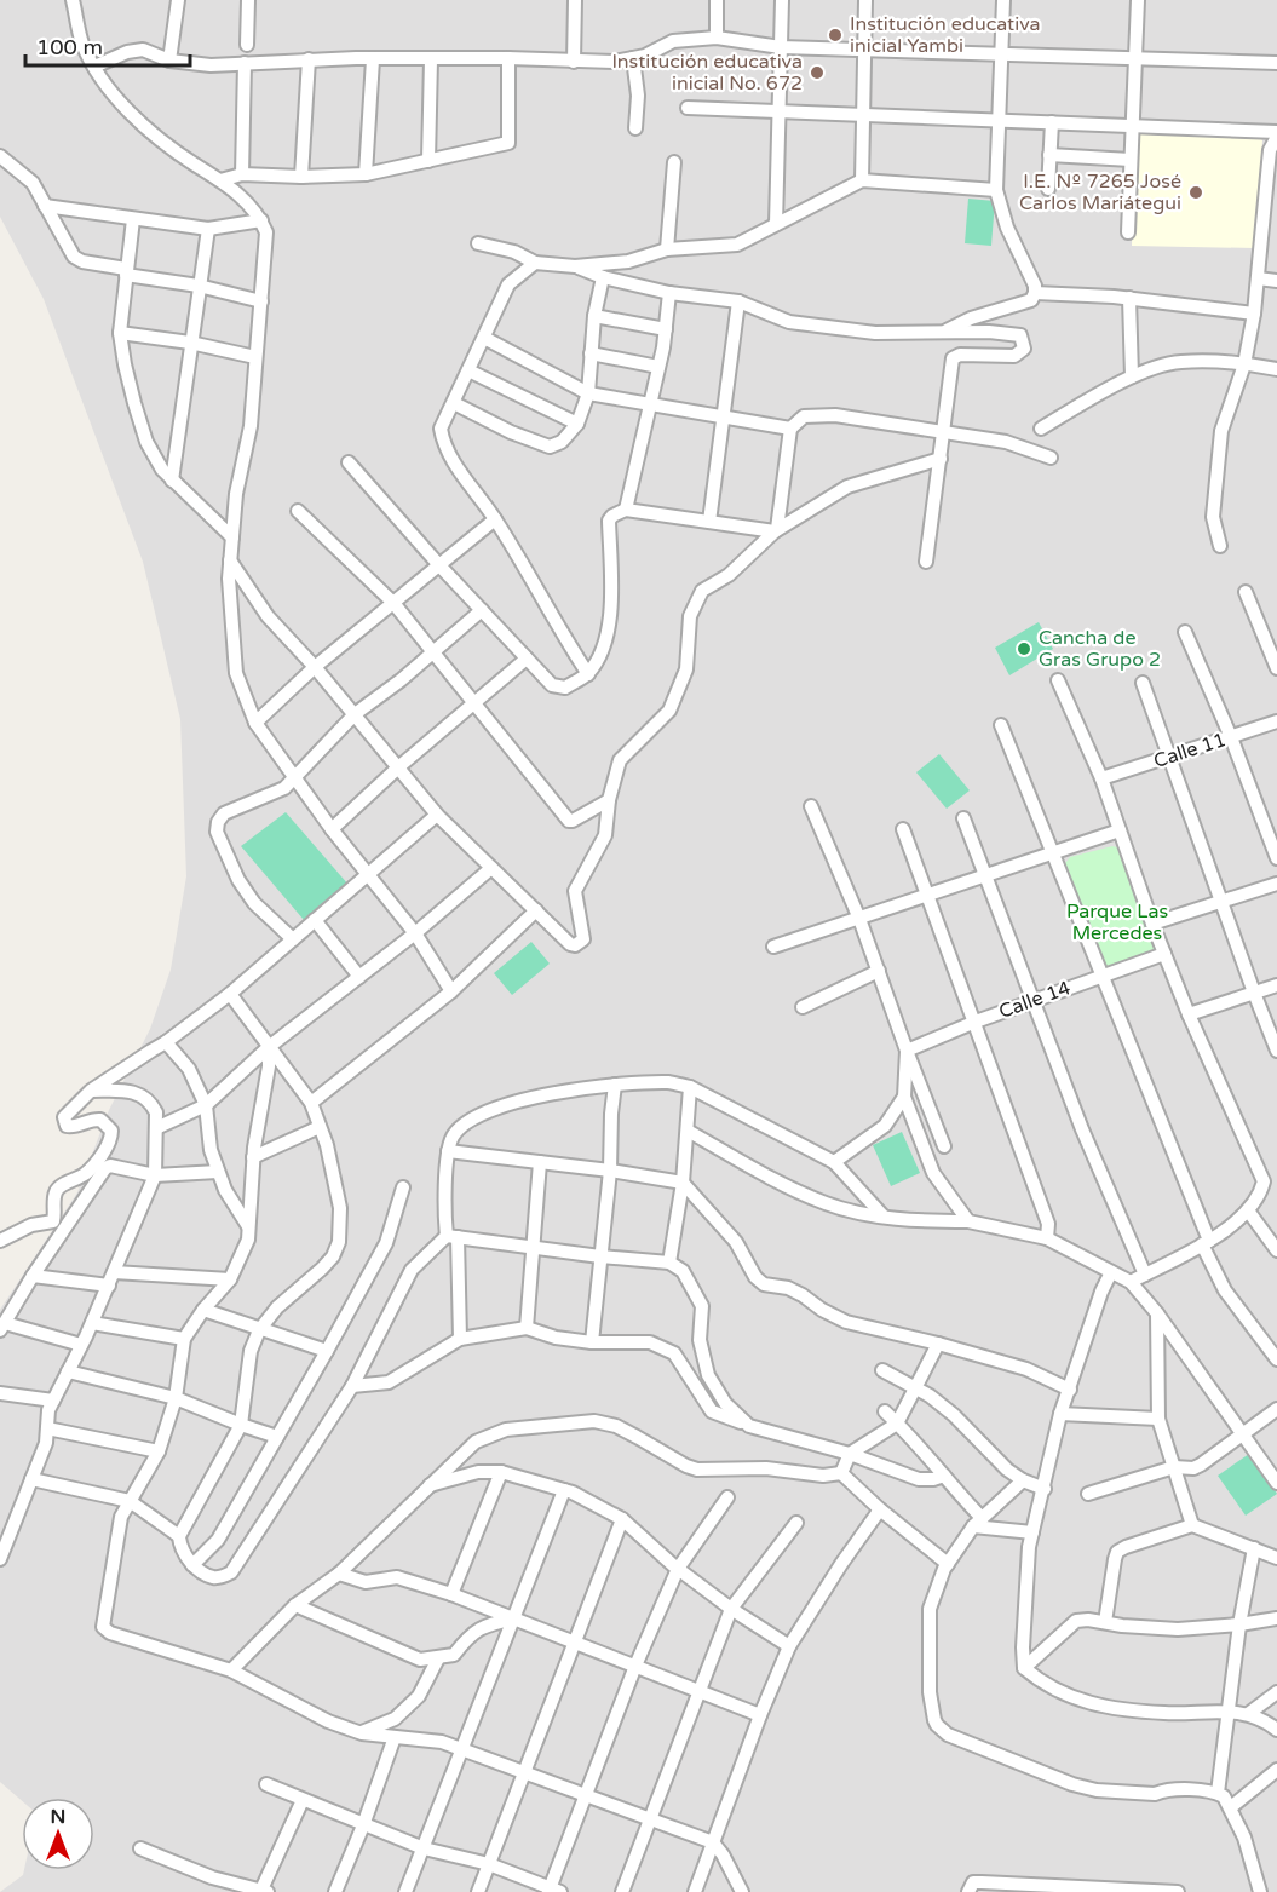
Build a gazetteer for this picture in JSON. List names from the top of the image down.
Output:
{
  "streets": {
    "street": ["Calle 11", "Calle 14"]
  },
  "parks": ["Parque Las Mercedes"],
  "places": [
    "Institución educativa inicial Yambi",
    "Institución educativa inicial No. 672",
    "I.E. Nº 7265 José Carlos Mariátegui",
    "Cancha de Gras Grupo 2"
  ],
  "scale_bar": "100 m",
  "north": "top"
}
